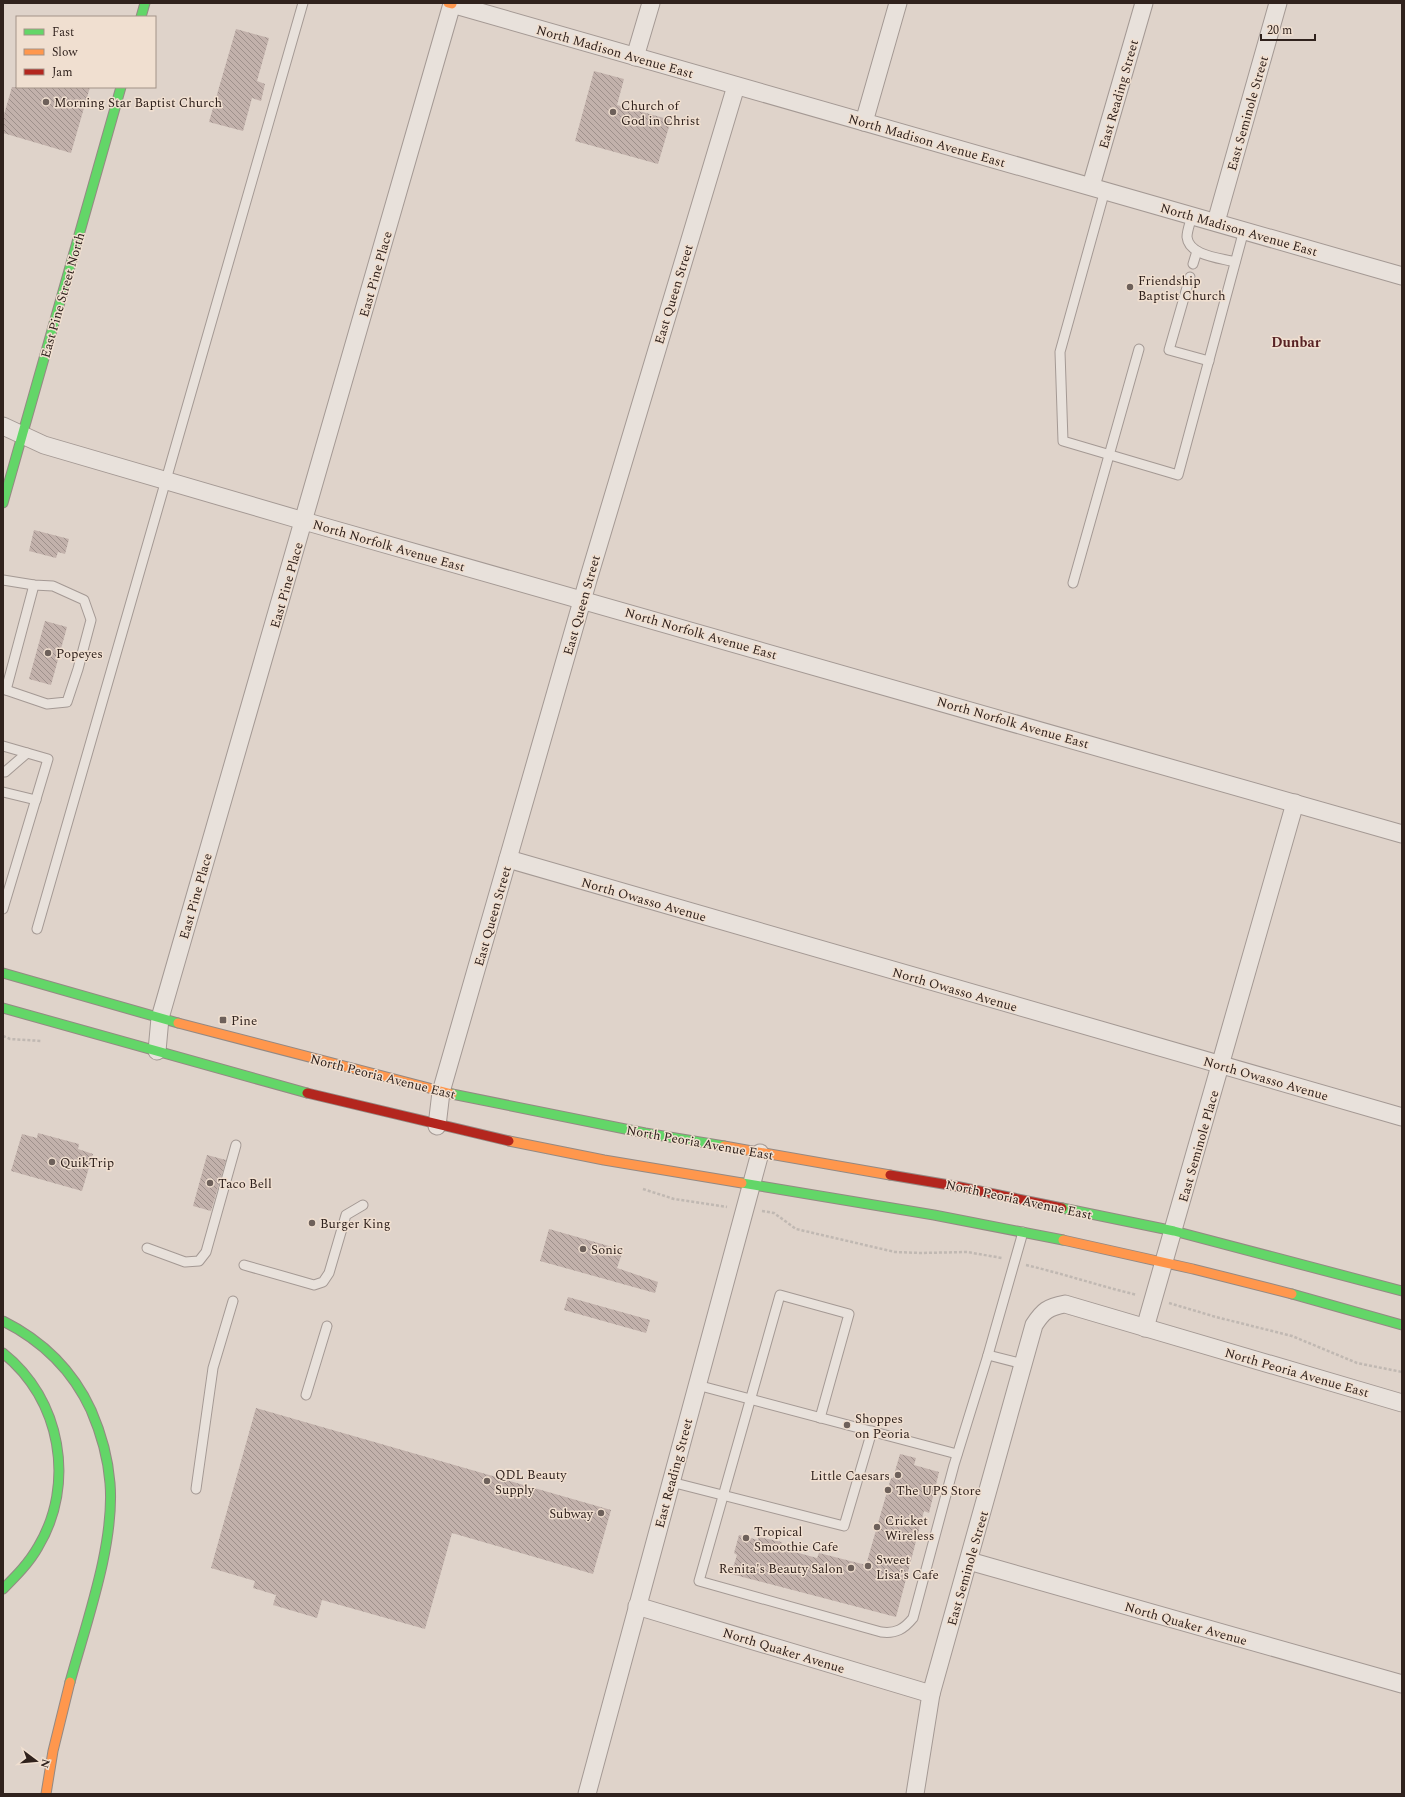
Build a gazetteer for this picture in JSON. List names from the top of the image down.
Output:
{
  "streets": {
    "main road": ["East Pine Street North", "North Peoria Avenue East"],
    "street": [
      "North Madison Avenue East",
      "East Reading Street",
      "East Seminole Street",
      "East Pine Place",
      "East Queen Street",
      "North Norfolk Avenue East",
      "North Owasso Avenue",
      "East Seminole Place",
      "North Quaker Avenue"
    ]
  },
  "crossings": [
    ["North Madison Avenue East", "East Reading Street"],
    ["North Madison Avenue East", "East Seminole Street"],
    ["North Madison Avenue East", "East Pine Place"],
    ["North Madison Avenue East", "East Queen Street"],
    ["East Reading Street", "North Peoria Avenue East"],
    ["East Reading Street", "North Quaker Avenue"],
    ["East Seminole Street", "North Peoria Avenue East"],
    ["East Seminole Street", "North Quaker Avenue"],
    ["East Pine Place", "North Norfolk Avenue East"],
    ["East Pine Place", "North Peoria Avenue East"],
    ["East Queen Street", "North Norfolk Avenue East"],
    ["East Queen Street", "North Owasso Avenue"],
    ["East Queen Street", "North Peoria Avenue East"],
    ["East Pine Street North", "North Norfolk Avenue East"],
    ["North Norfolk Avenue East", "East Seminole Place"],
    ["North Owasso Avenue", "East Seminole Place"],
    ["North Peoria Avenue East", "East Seminole Place"]
  ],
  "districts": ["Dunbar"],
  "places": {
    "other": [
      "Morning Star Baptist Church",
      "Church of God in Christ",
      "Friendship Baptist Church",
      "Popeyes",
      "QuikTrip",
      "Taco Bell",
      "Burger King",
      "Sonic",
      "Shoppes on Peoria",
      "Little Caesars",
      "QDL Beauty Supply",
      "The UPS Store",
      "Subway",
      "Cricket Wireless",
      "Tropical Smoothie Cafe",
      "Sweet Lisa's Cafe",
      "Renita's Beauty Salon"
    ],
    "transit": ["Pine"]
  },
  "legend": ["Fast", "Slow", "Jam"],
  "scale_bar": "20 m",
  "north": "right"
}
